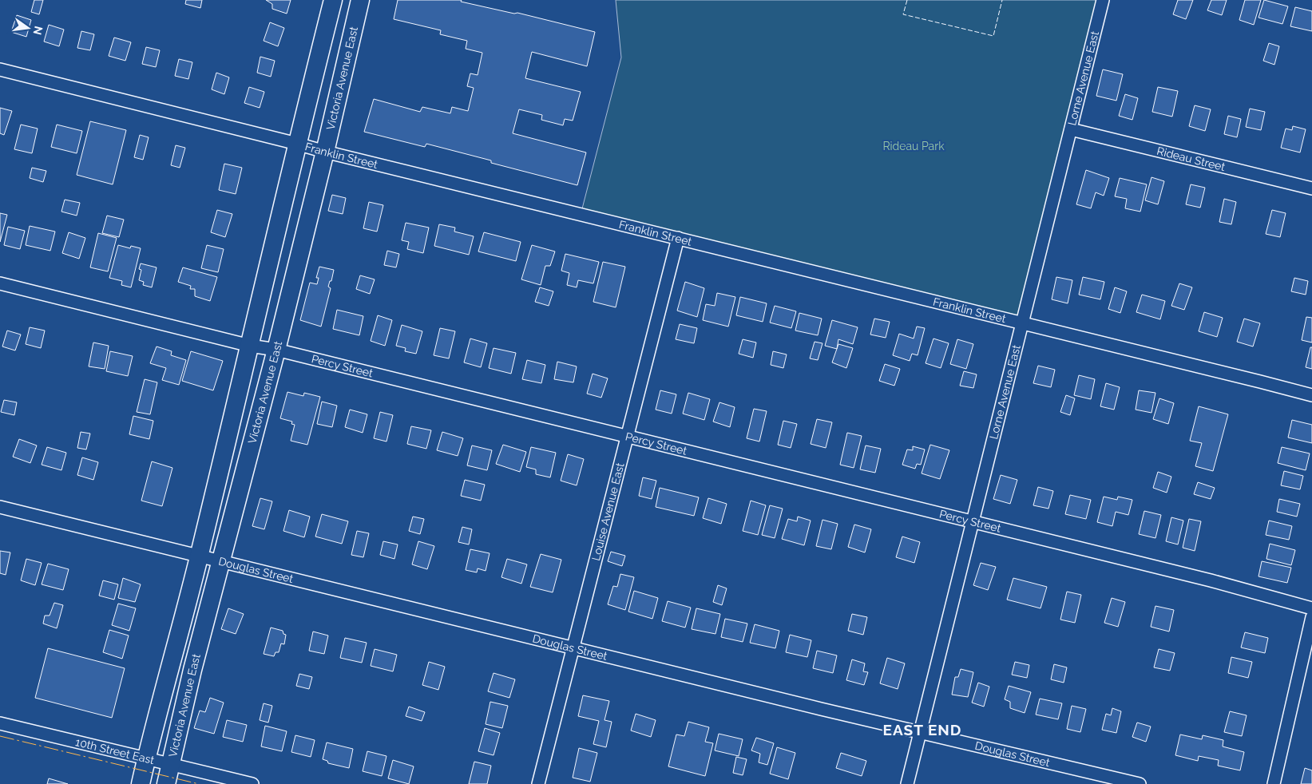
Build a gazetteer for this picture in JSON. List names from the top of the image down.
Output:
{
  "streets": {
    "main road": ["Victoria Avenue East"],
    "street": [
      "Lorne Avenue East",
      "Franklin Street",
      "Rideau Street",
      "Percy Street",
      "Louise Avenue East",
      "Douglas Street",
      "10th Street East"
    ]
  },
  "crossings": [
    ["Victoria Avenue East", "Franklin Street"],
    ["Victoria Avenue East", "Percy Street"],
    ["Victoria Avenue East", "Douglas Street"],
    ["Victoria Avenue East", "10th Street East"],
    ["Lorne Avenue East", "Franklin Street"],
    ["Lorne Avenue East", "Rideau Street"],
    ["Lorne Avenue East", "Percy Street"],
    ["Lorne Avenue East", "Douglas Street"],
    ["Franklin Street", "Louise Avenue East"],
    ["Percy Street", "Louise Avenue East"],
    ["Louise Avenue East", "Douglas Street"]
  ],
  "districts": ["EAST END"],
  "parks": ["Rideau Park"],
  "north": "right"
}
